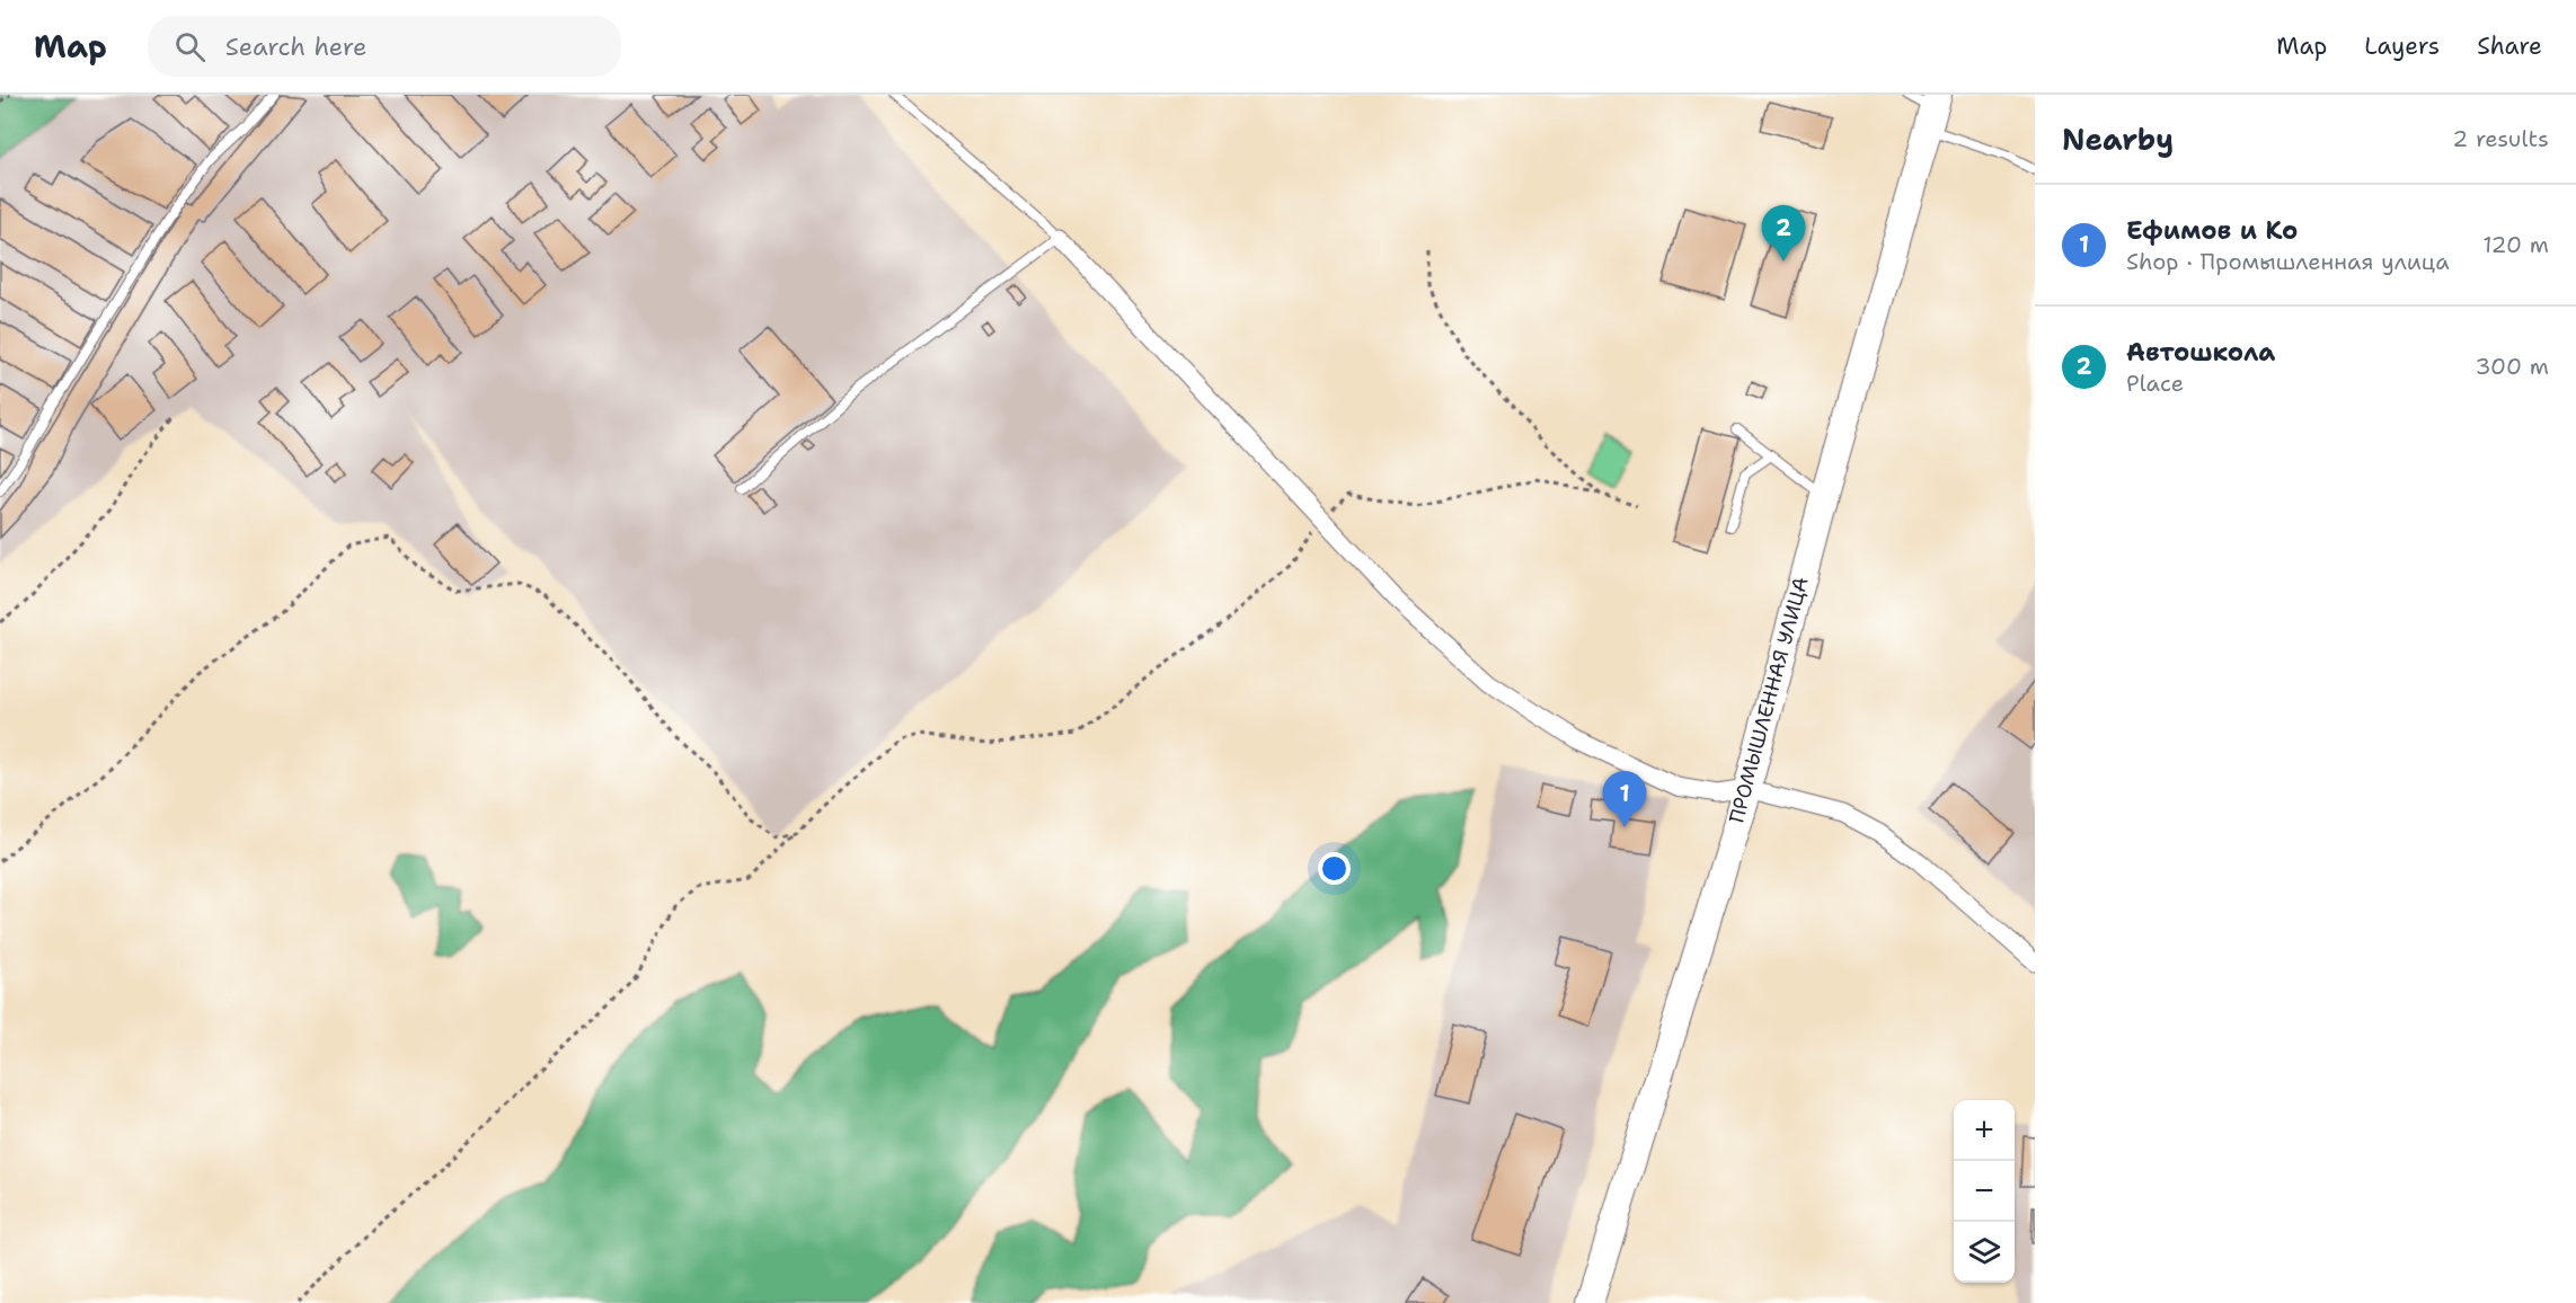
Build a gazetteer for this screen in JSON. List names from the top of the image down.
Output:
{
  "streets": {
    "main road": ["ПРОМЫШЛЕННАЯ УЛИЦА"]
  },
  "page": {
    "header": "Map",
    "search": "Search here",
    "nav": ["Map", "Layers", "Share"],
    "heading": ["Nearby", "2 results"],
    "list": [
      {
        "mark": "1",
        "name": "Ефимов и Ко",
        "note": "Shop · Промышленная улица",
        "value": "120 m"
      },
      {
        "mark": "2",
        "name": "Автошкола",
        "note": "Place",
        "value": "300 m"
      }
    ],
    "pins": ["2", "1"],
    "map_buttons": ["+", "−"]
  }
}
